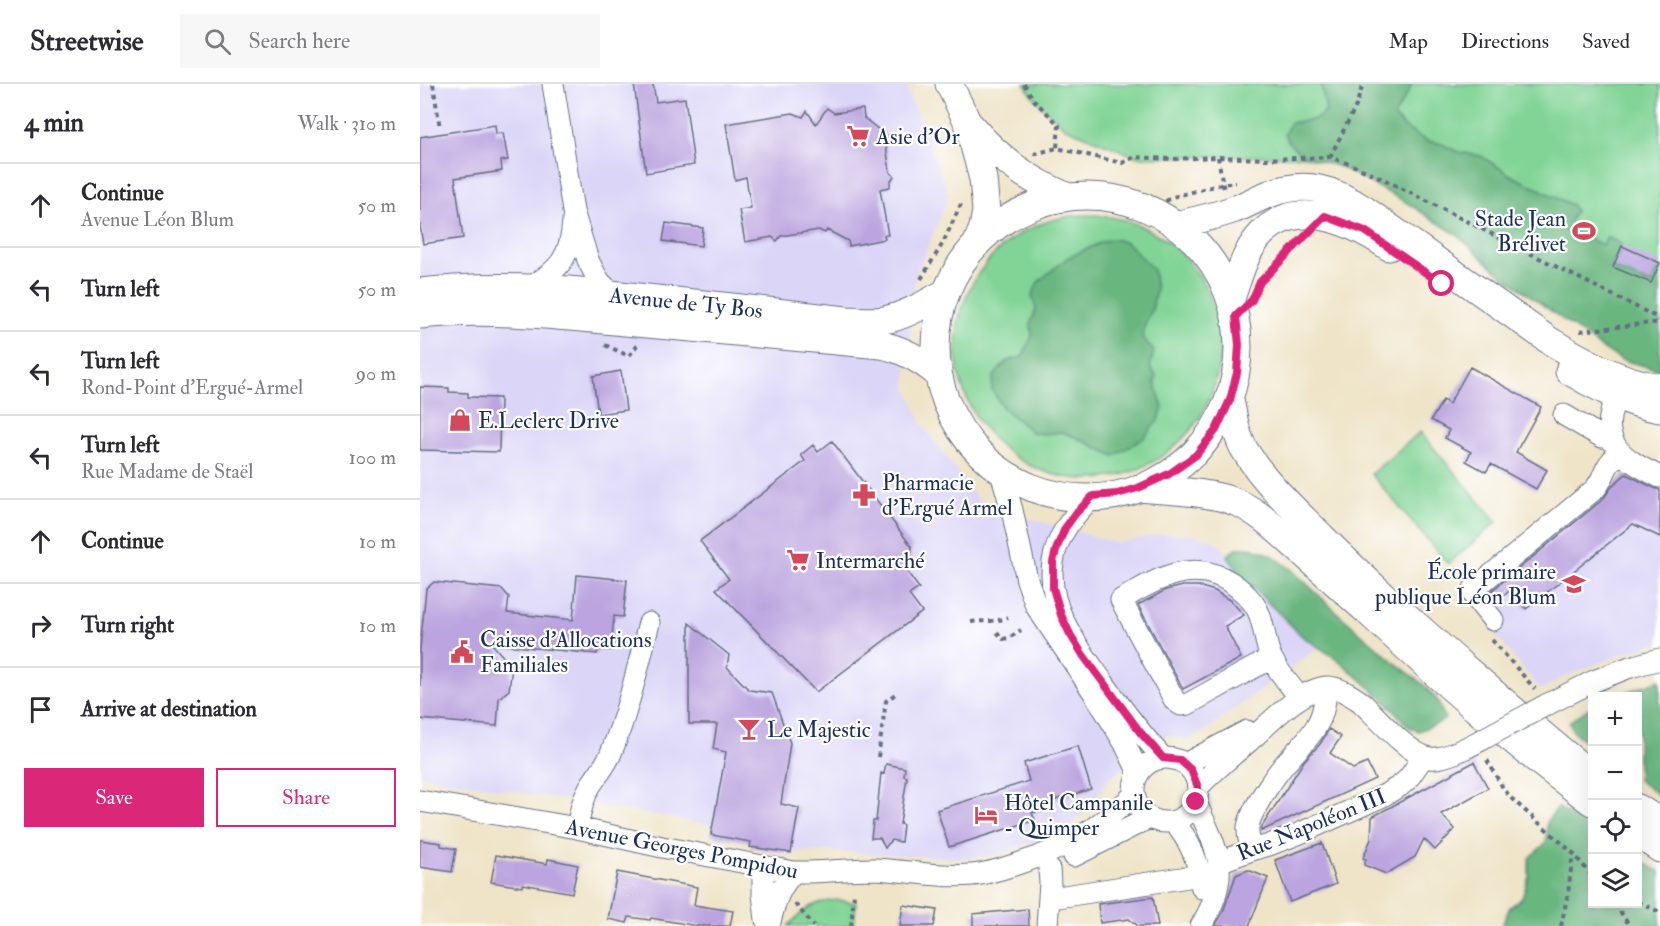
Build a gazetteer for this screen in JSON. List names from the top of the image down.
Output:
{
  "streets": {
    "main road": ["Avenue de Ty Bos"],
    "street": ["Rue Napoléon III", "Avenue Georges Pompidou"]
  },
  "places": {
    "supermarket": ["Asie d'Or", "Intermarché"],
    "sports": ["Stade Jean Brélivet"],
    "shop": ["E.Leclerc Drive"],
    "pharmacy": ["Pharmacie d'Ergué Armel"],
    "school or university": ["École primaire publique Léon Blum"],
    "public building": ["Caisse d'Allocations Familiales"],
    "bar": ["Le Majestic"],
    "hotel": ["Hôtel Campanile - Quimper"]
  },
  "page": {
    "header": "Streetwise",
    "search": "Search here",
    "nav": ["Map", "Directions", "Saved"],
    "heading": ["4 min", "Walk · 310 m"],
    "list": [
      ["Continue", "Avenue Léon Blum", "50 m"],
      ["Turn left", "50 m"],
      ["Turn left", "Rond-Point d'Ergué-Armel", "90 m"],
      ["Turn left", "Rue Madame de Staël", "100 m"],
      ["Continue", "10 m"],
      ["Turn right", "10 m"],
      "Arrive at destination"
    ],
    "map_buttons": ["+", "−"],
    "buttons": ["Save", "Share"]
  }
}
